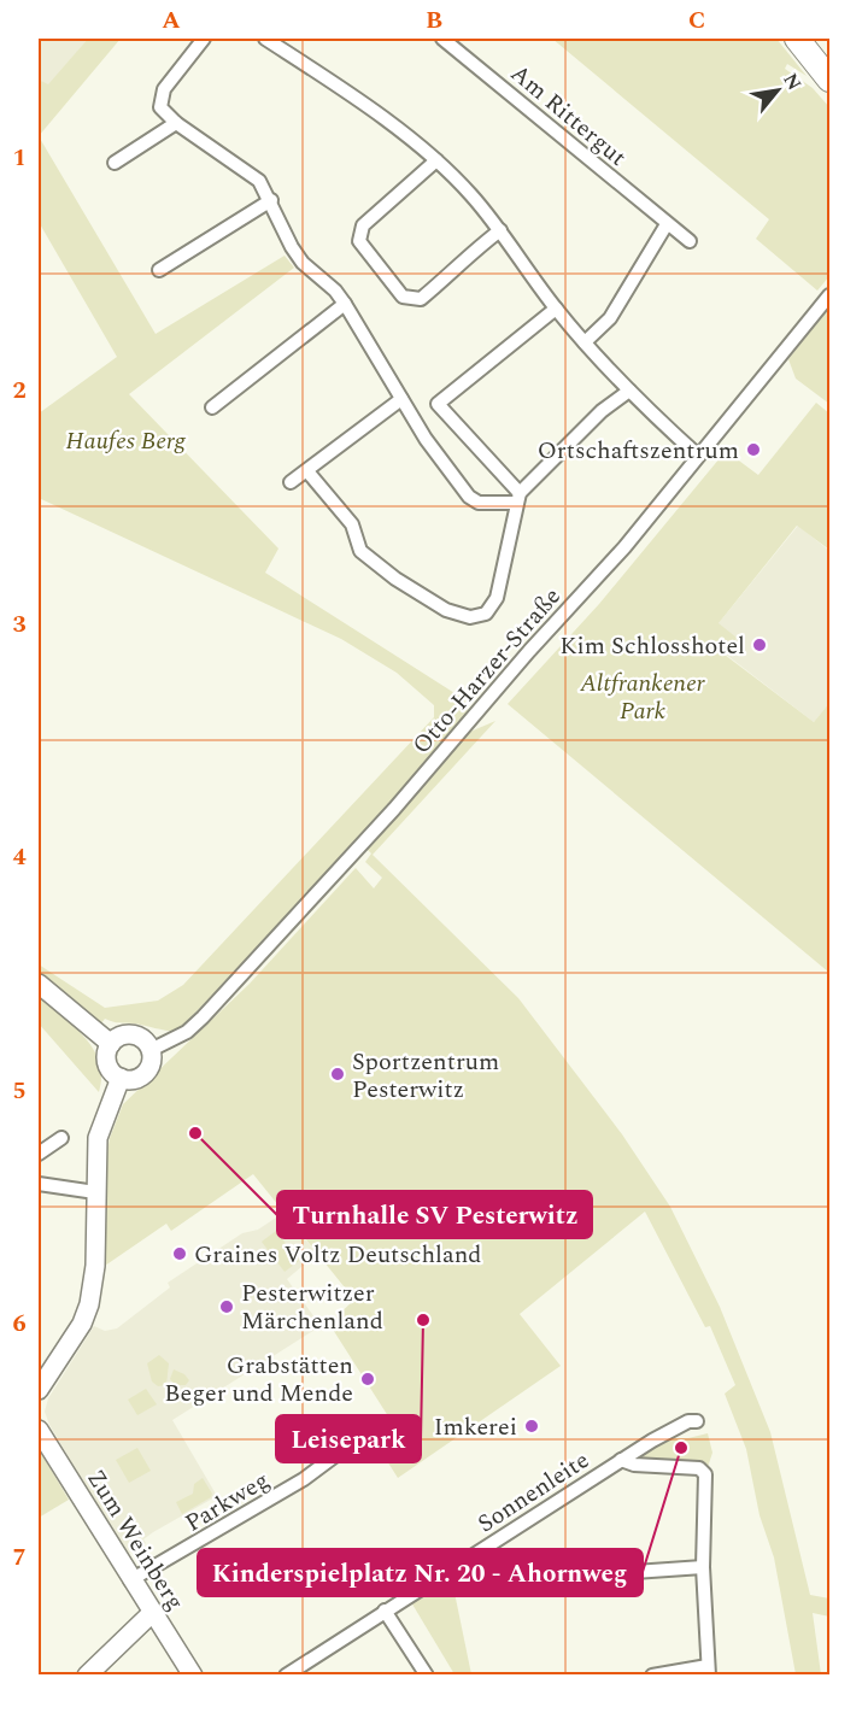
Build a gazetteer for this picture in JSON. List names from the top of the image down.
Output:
{
  "streets": {
    "street": [
      "Am Rittergut",
      "Otto-Harzer-Straße",
      "Sonnenleite",
      "Parkweg",
      "Zum Weinberg"
    ]
  },
  "crossings": [
    ["Parkweg", "Zum Weinberg"]
  ],
  "parks": ["Haufes Berg", "Altfrankener Park"],
  "places": [
    "Ortschaftszentrum",
    "Kim Schlosshotel",
    "Sportzentrum Pesterwitz",
    "Turnhalle SV Pesterwitz",
    "Graines Voltz Deutschland",
    "Pesterwitzer Märchenland",
    "Leisepark",
    "Grabstätten Beger und Mende",
    "Imkerei",
    "Kinderspielplatz Nr. 20 - Ahornweg"
  ],
  "north": "top right",
  "grid": {
    "columns": ["A", "B", "C"],
    "rows": [
      "1",
      "2",
      "3",
      "4",
      "5",
      "6",
      "7"
    ]
  }
}
